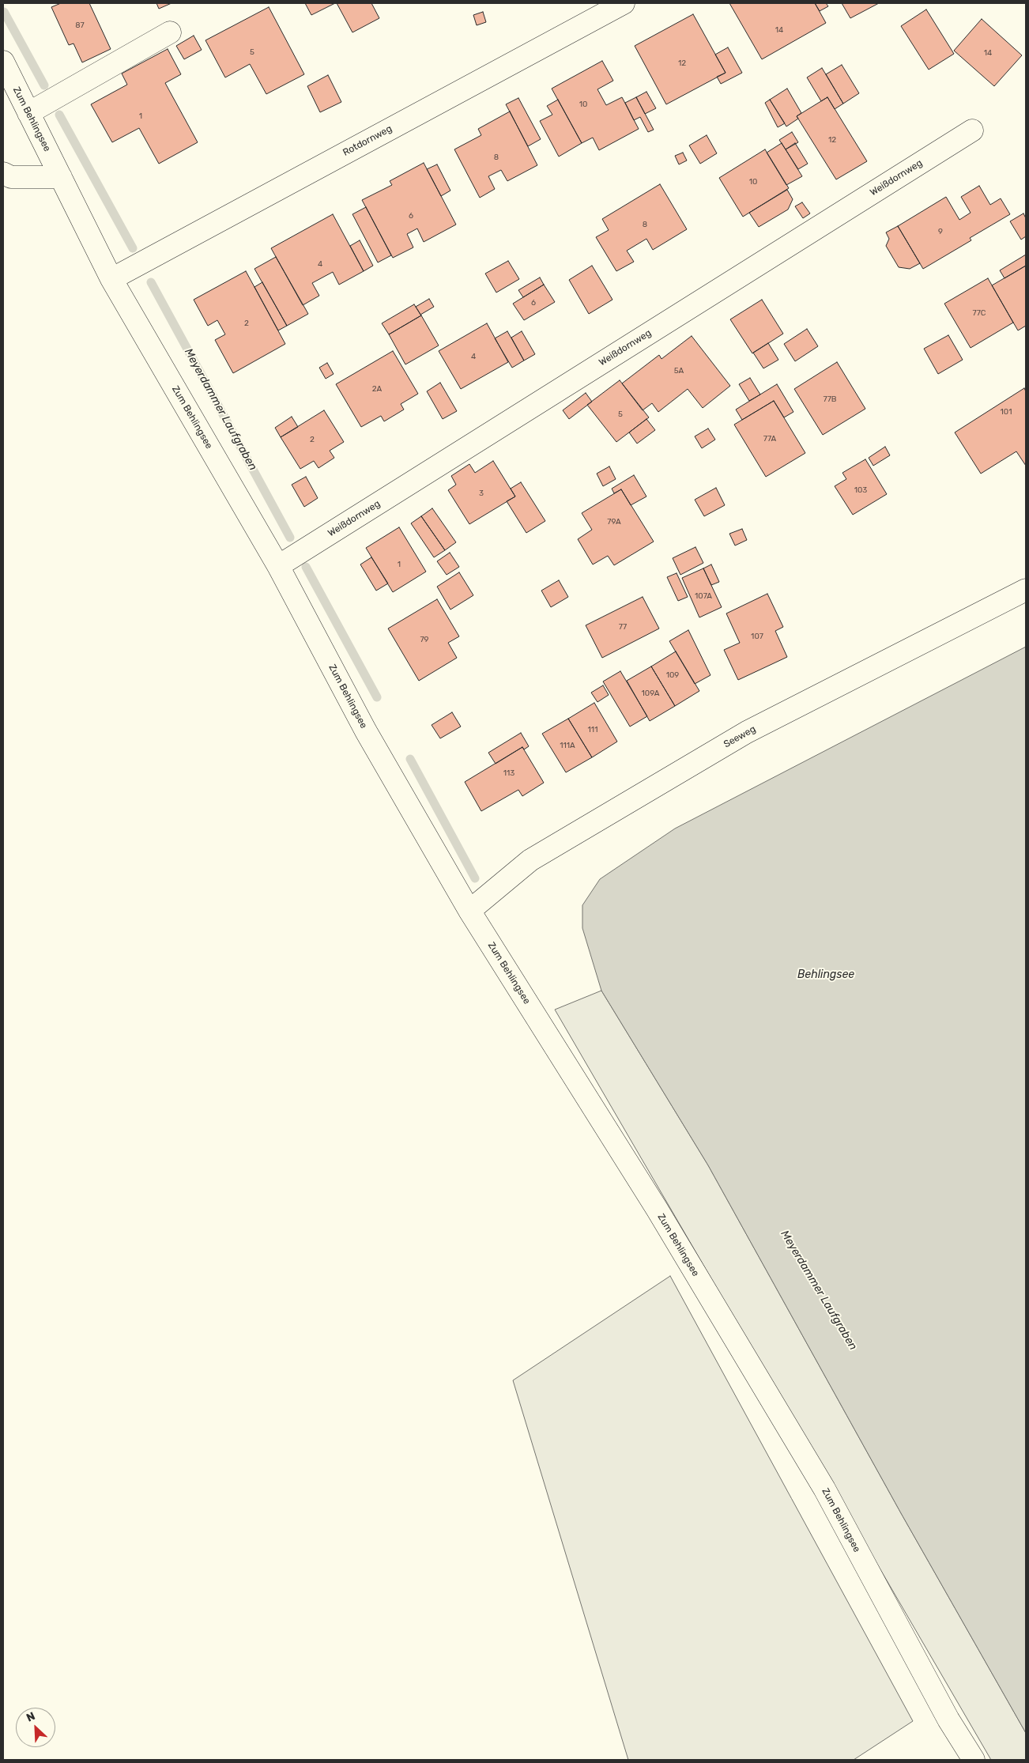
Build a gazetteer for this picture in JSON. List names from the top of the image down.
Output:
{
  "streets": {
    "street": [
      "Zum Behlingsee",
      "Rotdornweg",
      "Weißdornweg",
      "Seeweg"
    ]
  },
  "crossings": [
    ["Zum Behlingsee", "Rotdornweg"],
    ["Zum Behlingsee", "Weißdornweg"],
    ["Zum Behlingsee", "Seeweg"]
  ],
  "water": ["Meyerdammer Laufgraben", "Behlingsee"],
  "house_numbers": [
    "87",
    "14",
    "5",
    "14",
    "12",
    "10",
    "1",
    "12",
    "8",
    "10",
    "6",
    "8",
    "9",
    "4",
    "6",
    "77C",
    "2",
    "4",
    "5A",
    "2A",
    "77B",
    "101",
    "5",
    "77A",
    "2",
    "103",
    "3",
    "79A",
    "1",
    "107A",
    "77",
    "107",
    "79",
    "109",
    "109A",
    "111",
    "111A",
    "113"
  ],
  "north": "top left"
}
